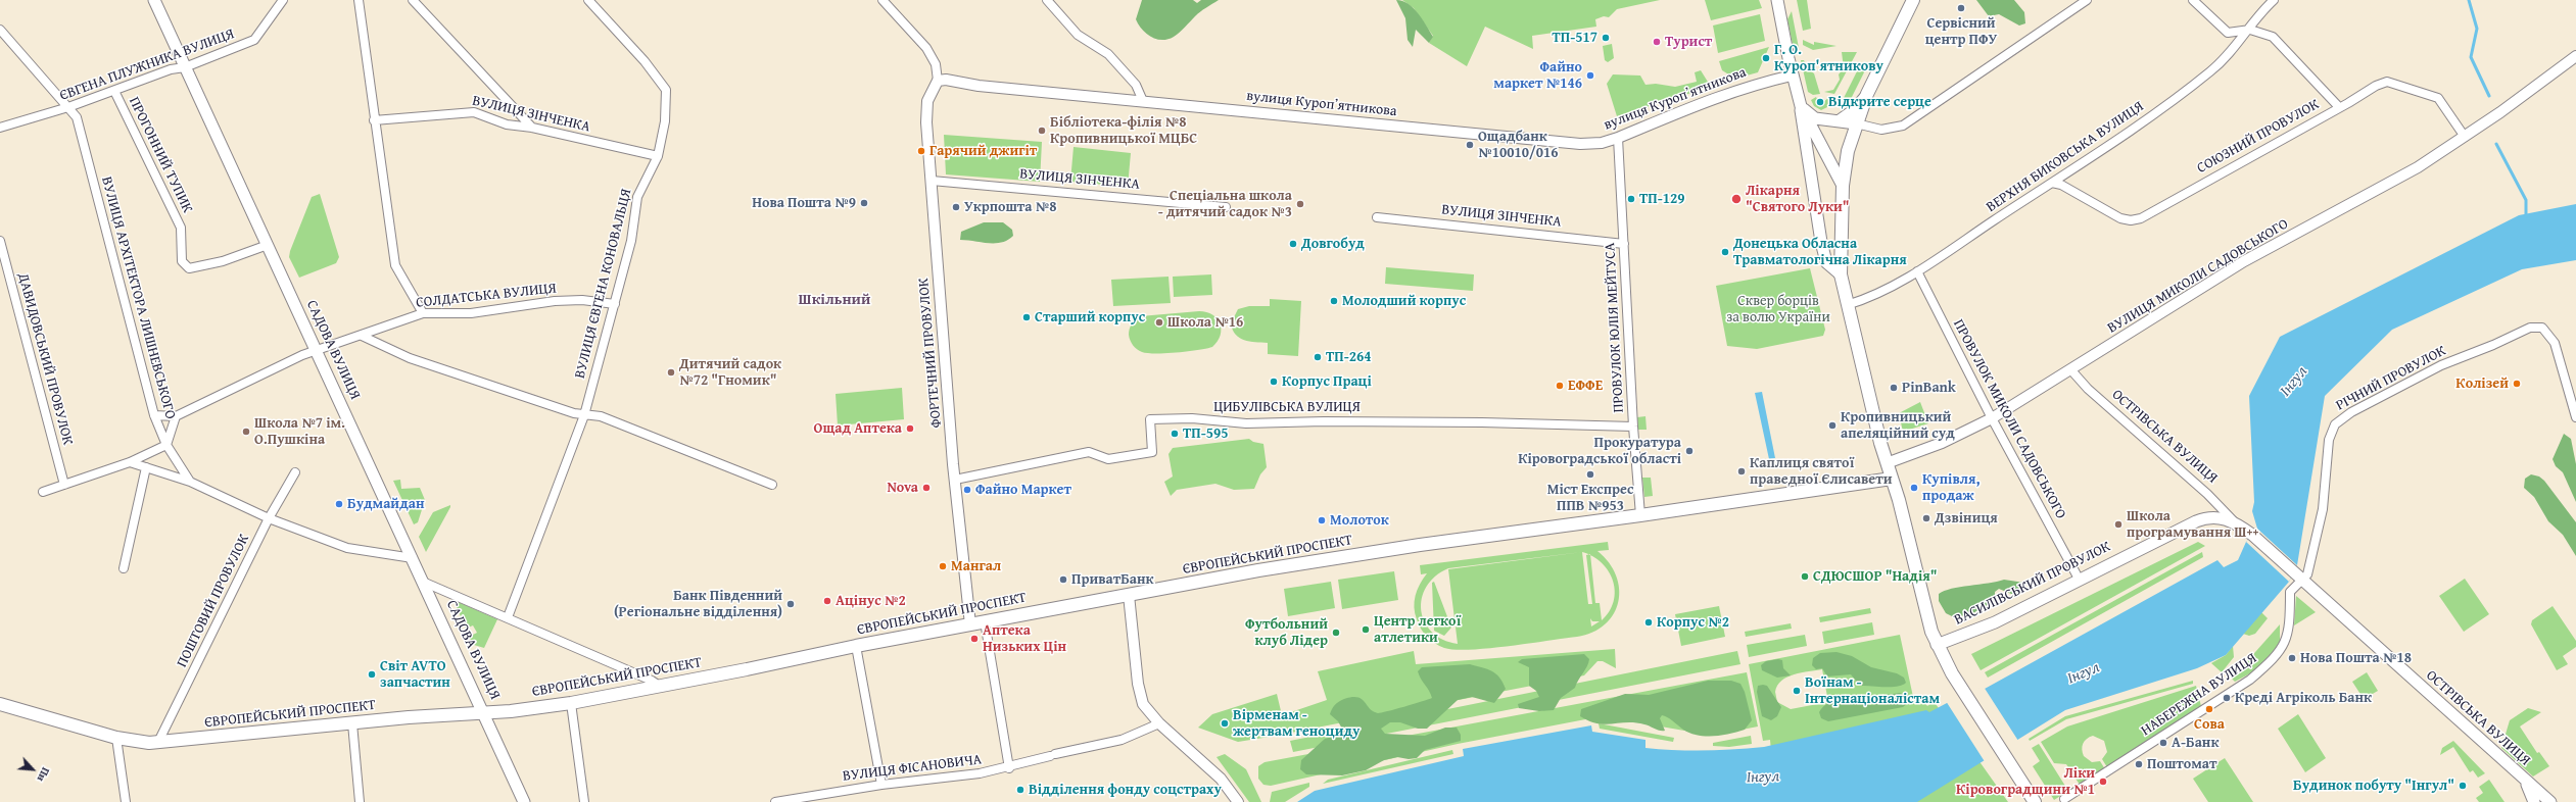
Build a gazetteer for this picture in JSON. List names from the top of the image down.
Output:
{
  "streets": {
    "main road": [
      "САДОВА ВУЛИЦЯ",
      "ОСТРІВСЬКА ВУЛИЦЯ",
      "ЄВРОПЕЙСЬКИЙ ПРОСПЕКТ",
      "ВАСИЛІВСЬКИЙ ПРОВУЛОК"
    ],
    "street": [
      "ЄВГЕНА ПЛУЖНИКА ВУЛИЦЯ",
      "вулиця Куропʼятникова",
      "ВУЛИЦЯ ЗІНЧЕНКА",
      "СОЮЗНИЙ ПРОВУЛОК",
      "ПРОГОННИЙ ТУПИК",
      "ВЕРХНЯ БИКОВСЬКА ВУЛИЦЯ",
      "ВУЛИЦЯ МИКОЛИ САДОВСЬКОГО",
      "ВУЛИЦЯ ЄВГЕНА КОНОВАЛЬЦЯ",
      "СОЛДАТСЬКА ВУЛИЦЯ",
      "ВУЛИЦЯ АРХІТЕКТОРА ЛИШНЕВСЬКОГО",
      "ПРОВУЛОК ЮЛІЯ МЕЙТУСА",
      "ФОРТЕЧНИЙ ПРОВУЛОК",
      "ДАВИДОВСЬКИЙ ПРОВУЛОК",
      "РІЧНИЙ ПРОВУЛОК",
      "ЦИБУЛІВСЬКА ВУЛИЦЯ",
      "ПРОВУЛОК МИКОЛИ САДОВСЬКОГО",
      "ПОШТОВИЙ ПРОВУЛОК",
      "НАБЕРЕЖНА ВУЛИЦЯ",
      "ВУЛИЦЯ ФІСАНОВИЧА"
    ]
  },
  "crossings": [
    ["ЄВГЕНА ПЛУЖНИКА ВУЛИЦЯ", "ПРОГОННИЙ ТУПИК"],
    ["ЄВГЕНА ПЛУЖНИКА ВУЛИЦЯ", "ВУЛИЦЯ АРХІТЕКТОРА ЛИШНЕВСЬКОГО"],
    ["ЄВГЕНА ПЛУЖНИКА ВУЛИЦЯ", "САДОВА ВУЛИЦЯ"],
    ["вулиця Куропʼятникова", "ПРОВУЛОК ЮЛІЯ МЕЙТУСА"],
    ["вулиця Куропʼятникова", "ФОРТЕЧНИЙ ПРОВУЛОК"],
    ["ВУЛИЦЯ ЗІНЧЕНКА", "ВУЛИЦЯ ЄВГЕНА КОНОВАЛЬЦЯ"],
    ["ВУЛИЦЯ ЗІНЧЕНКА", "ПРОВУЛОК ЮЛІЯ МЕЙТУСА"],
    ["ВУЛИЦЯ ЗІНЧЕНКА", "ФОРТЕЧНИЙ ПРОВУЛОК"],
    ["СОЮЗНИЙ ПРОВУЛОК", "ВЕРХНЯ БИКОВСЬКА ВУЛИЦЯ"],
    ["СОЮЗНИЙ ПРОВУЛОК", "ВУЛИЦЯ МИКОЛИ САДОВСЬКОГО"],
    ["ПРОГОННИЙ ТУПИК", "САДОВА ВУЛИЦЯ"],
    ["ВЕРХНЯ БИКОВСЬКА ВУЛИЦЯ", "ПРОВУЛОК МИКОЛИ САДОВСЬКОГО"],
    ["ВУЛИЦЯ МИКОЛИ САДОВСЬКОГО", "ПРОВУЛОК МИКОЛИ САДОВСЬКОГО"],
    ["ВУЛИЦЯ МИКОЛИ САДОВСЬКОГО", "ОСТРІВСЬКА ВУЛИЦЯ"],
    ["ВУЛИЦЯ ЄВГЕНА КОНОВАЛЬЦЯ", "СОЛДАТСЬКА ВУЛИЦЯ"],
    ["СОЛДАТСЬКА ВУЛИЦЯ", "САДОВА ВУЛИЦЯ"],
    ["ПРОВУЛОК ЮЛІЯ МЕЙТУСА", "ЦИБУЛІВСЬКА ВУЛИЦЯ"],
    ["ПРОВУЛОК ЮЛІЯ МЕЙТУСА", "ЄВРОПЕЙСЬКИЙ ПРОСПЕКТ"],
    ["САДОВА ВУЛИЦЯ", "ЄВРОПЕЙСЬКИЙ ПРОСПЕКТ"],
    ["ФОРТЕЧНИЙ ПРОВУЛОК", "ЦИБУЛІВСЬКА ВУЛИЦЯ"],
    ["ФОРТЕЧНИЙ ПРОВУЛОК", "ЄВРОПЕЙСЬКИЙ ПРОСПЕКТ"],
    ["РІЧНИЙ ПРОВУЛОК", "ОСТРІВСЬКА ВУЛИЦЯ"],
    ["РІЧНИЙ ПРОВУЛОК", "НАБЕРЕЖНА ВУЛИЦЯ"],
    ["ПРОВУЛОК МИКОЛИ САДОВСЬКОГО", "ВАСИЛІВСЬКИЙ ПРОВУЛОК"],
    ["ОСТРІВСЬКА ВУЛИЦЯ", "ВАСИЛІВСЬКИЙ ПРОВУЛОК"],
    ["ОСТРІВСЬКА ВУЛИЦЯ", "НАБЕРЕЖНА ВУЛИЦЯ"],
    ["ЄВРОПЕЙСЬКИЙ ПРОСПЕКТ", "ПОШТОВИЙ ПРОВУЛОК"]
  ],
  "districts": ["Шкільний"],
  "water": ["Інгул"],
  "parks": ["Сквер борців за волю України"],
  "places": [
    "Cервісний центр ПФУ",
    "ТП-517",
    "Турист",
    "Г. О. Куроп'ятникову",
    "Файно маркет №146",
    "Відкрите серце",
    "Бібліотека-філія №8 Кропивницької МЦБС",
    "Ощадбанк №10010/016",
    "Гарячий джигіт",
    "ТП-129",
    "Лікарня \"Святого Луки\"",
    "Нова Пошта №9",
    "Спеціальна школа - дитячий садок №3",
    "Укрпошта №8",
    "Довгобуд",
    "Донецька Обласна Травматологічна Лікарня",
    "Молодший корпус",
    "Старший корпус",
    "Школа №16",
    "ТП-264",
    "Дитячий садок №72 \"Гномик\"",
    "Корпус Праці",
    "Колізей",
    "ЕФФЕ",
    "PinBank",
    "Кропивницький апеляційний суд",
    "Ощад Аптека",
    "Школа №7 ім. О.Пушкіна",
    "ТП-595",
    "Прокуратура Кіровоградської області",
    "Каплиця святої праведної Єлисавети",
    "Міст Експрес ППВ №953",
    "Nova",
    "Купівля, продаж",
    "Файно Маркет",
    "Будмайдан",
    "Дзвіниця",
    "Молоток",
    "Школа програмування Ш++",
    "Мангал",
    "СДЮСШОР \"Надія\"",
    "ПриватБанк",
    "Ацінус №2",
    "Банк Південний (Регіональне відділення)",
    "Корпус №2",
    "Центр легкої атлетики",
    "Футбольний клуб Лідер",
    "Аптека Низьких Цін",
    "Нова Пошта №18",
    "Світ AVTO запчастин",
    "Воїнам - Інтернаціоналістам",
    "Креді Агріколь Банк",
    "Сова",
    "Вірменам - жертвам геноциду",
    "А-Банк",
    "Поштомат",
    "Ліки Кіровоградщини №1",
    "Будинок побуту \"Інгул\"",
    "Відділення фонду соцстраху"
  ],
  "north": "bottom right"
}
